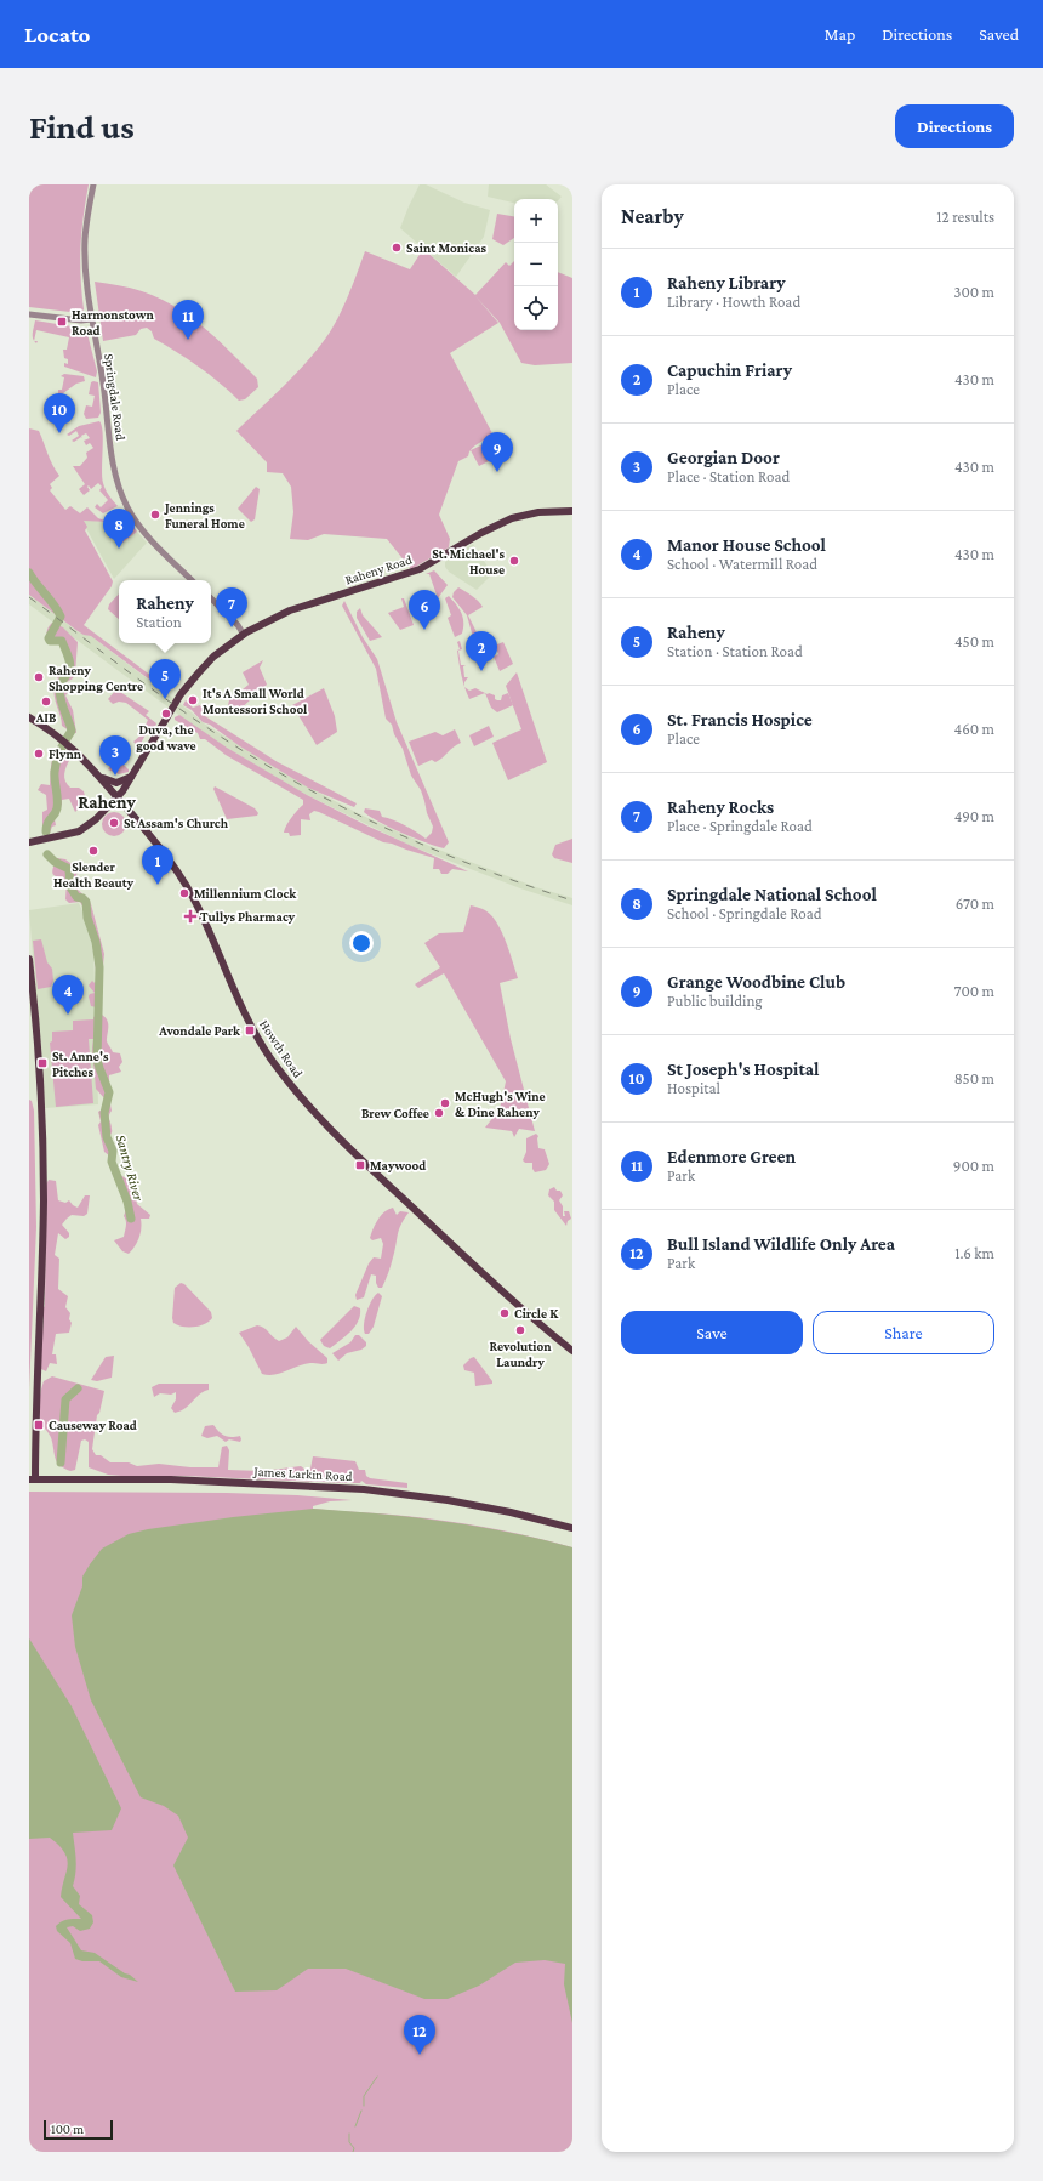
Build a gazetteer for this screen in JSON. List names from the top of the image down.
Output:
{
  "streets": {
    "main road": ["Raheny Road", "Howth Road", "James Larkin Road"],
    "street": ["Springdale Road"]
  },
  "crossings": [
    ["Raheny Road", "Howth Road"]
  ],
  "districts": ["Raheny"],
  "water": ["Santry River"],
  "places": {
    "other": [
      "Saint Monicas",
      "Jennings Funeral Home",
      "St. Michael's House",
      "Raheny Shopping Centre",
      "It's A Small World Montessori School",
      "AIB",
      "Duva, the good wave",
      "Flynn",
      "St Assam's Church",
      "Slender Health Beauty",
      "Millennium Clock",
      "McHugh's Wine & Dine Raheny",
      "Brew Coffee",
      "Circle K",
      "Revolution Laundry"
    ],
    "transit": [
      "Harmonstown Road",
      "Avondale Park",
      "St. Anne's Pitches",
      "Maywood",
      "Causeway Road"
    ],
    "health": ["Tullys Pharmacy"]
  },
  "scale_bar": "100 m",
  "page": {
    "header": "Locato",
    "nav": ["Map", "Directions", "Saved"],
    "buttons": [
      "Directions",
      ["Save", "Share"]
    ],
    "title": "Find us",
    "heading": ["Nearby", "12 results"],
    "map_buttons": ["+", "−"],
    "list": [
      {
        "mark": "1",
        "name": "Raheny Library",
        "note": "Library · Howth Road",
        "value": "300 m"
      },
      {
        "mark": "2",
        "name": "Capuchin Friary",
        "note": "Place",
        "value": "430 m"
      },
      {
        "mark": "3",
        "name": "Georgian Door",
        "note": "Place · Station Road",
        "value": "430 m"
      },
      {
        "mark": "4",
        "name": "Manor House School",
        "note": "School · Watermill Road",
        "value": "430 m"
      },
      {
        "mark": "5",
        "name": "Raheny",
        "note": "Station · Station Road",
        "value": "450 m"
      },
      {
        "mark": "6",
        "name": "St. Francis Hospice",
        "note": "Place",
        "value": "460 m"
      },
      {
        "mark": "7",
        "name": "Raheny Rocks",
        "note": "Place · Springdale Road",
        "value": "490 m"
      },
      {
        "mark": "8",
        "name": "Springdale National School",
        "note": "School · Springdale Road",
        "value": "670 m"
      },
      {
        "mark": "9",
        "name": "Grange Woodbine Club",
        "note": "Public building",
        "value": "700 m"
      },
      {
        "mark": "10",
        "name": "St Joseph's Hospital",
        "note": "Hospital",
        "value": "850 m"
      },
      {
        "mark": "11",
        "name": "Edenmore Green",
        "note": "Park",
        "value": "900 m"
      },
      {
        "mark": "12",
        "name": "Bull Island Wildlife Only Area",
        "note": "Park",
        "value": "1.6 km"
      }
    ],
    "pins": [
      "11",
      "10",
      "9",
      "8",
      "7",
      "6",
      "2",
      "5",
      "3",
      "1",
      "4",
      "12"
    ],
    "popup": ["Raheny", "Station"],
    "scale": "100 m"
  }
}
